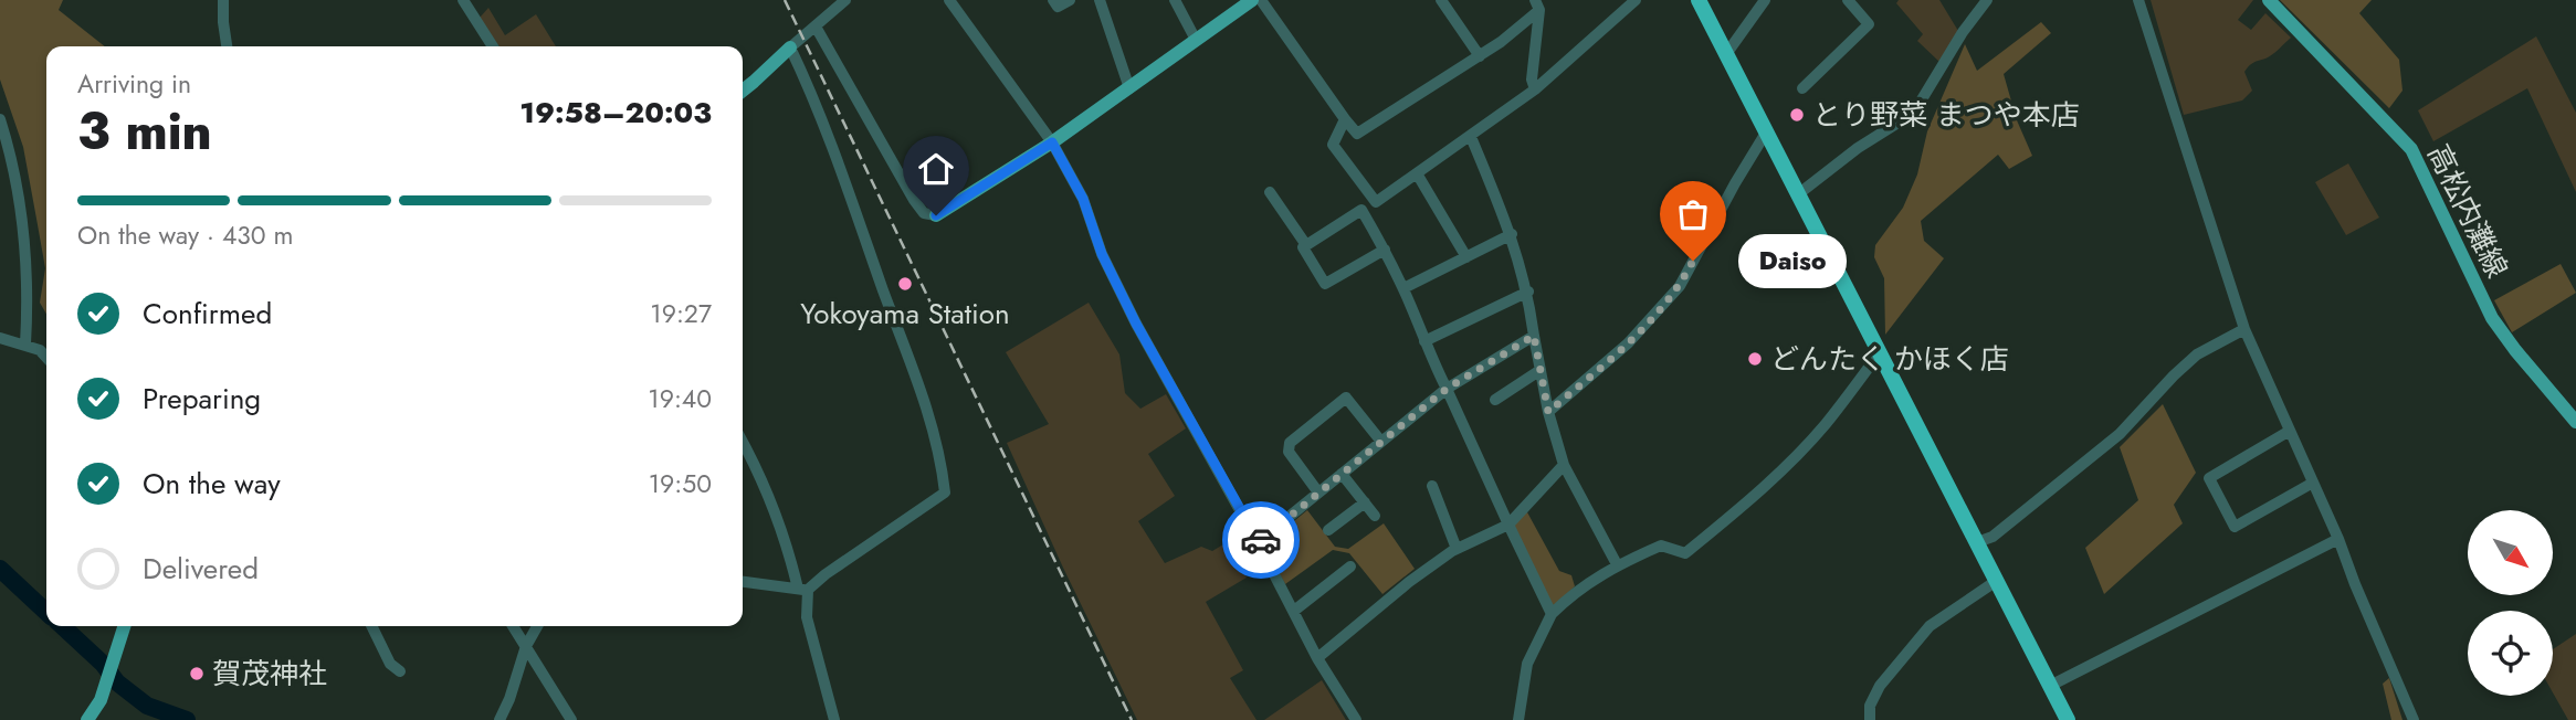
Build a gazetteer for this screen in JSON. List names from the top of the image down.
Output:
{
  "streets": {
    "main road": ["高松内灘線"]
  },
  "places": [
    "とり野菜 まつや本店",
    "Daiso",
    "Yokoyama Station",
    "どんたく かほく店",
    "賀茂神社"
  ],
  "north": "bottom right",
  "page": {
    "heading": ["3 min", "Arriving in", "19:58–20:03"],
    "bar": "On the way · 430 m",
    "bubble": "Daiso",
    "list": [
      ["Confirmed", "19:27"],
      ["Preparing", "19:40"],
      ["On the way", "19:50"],
      "Delivered"
    ]
  }
}
